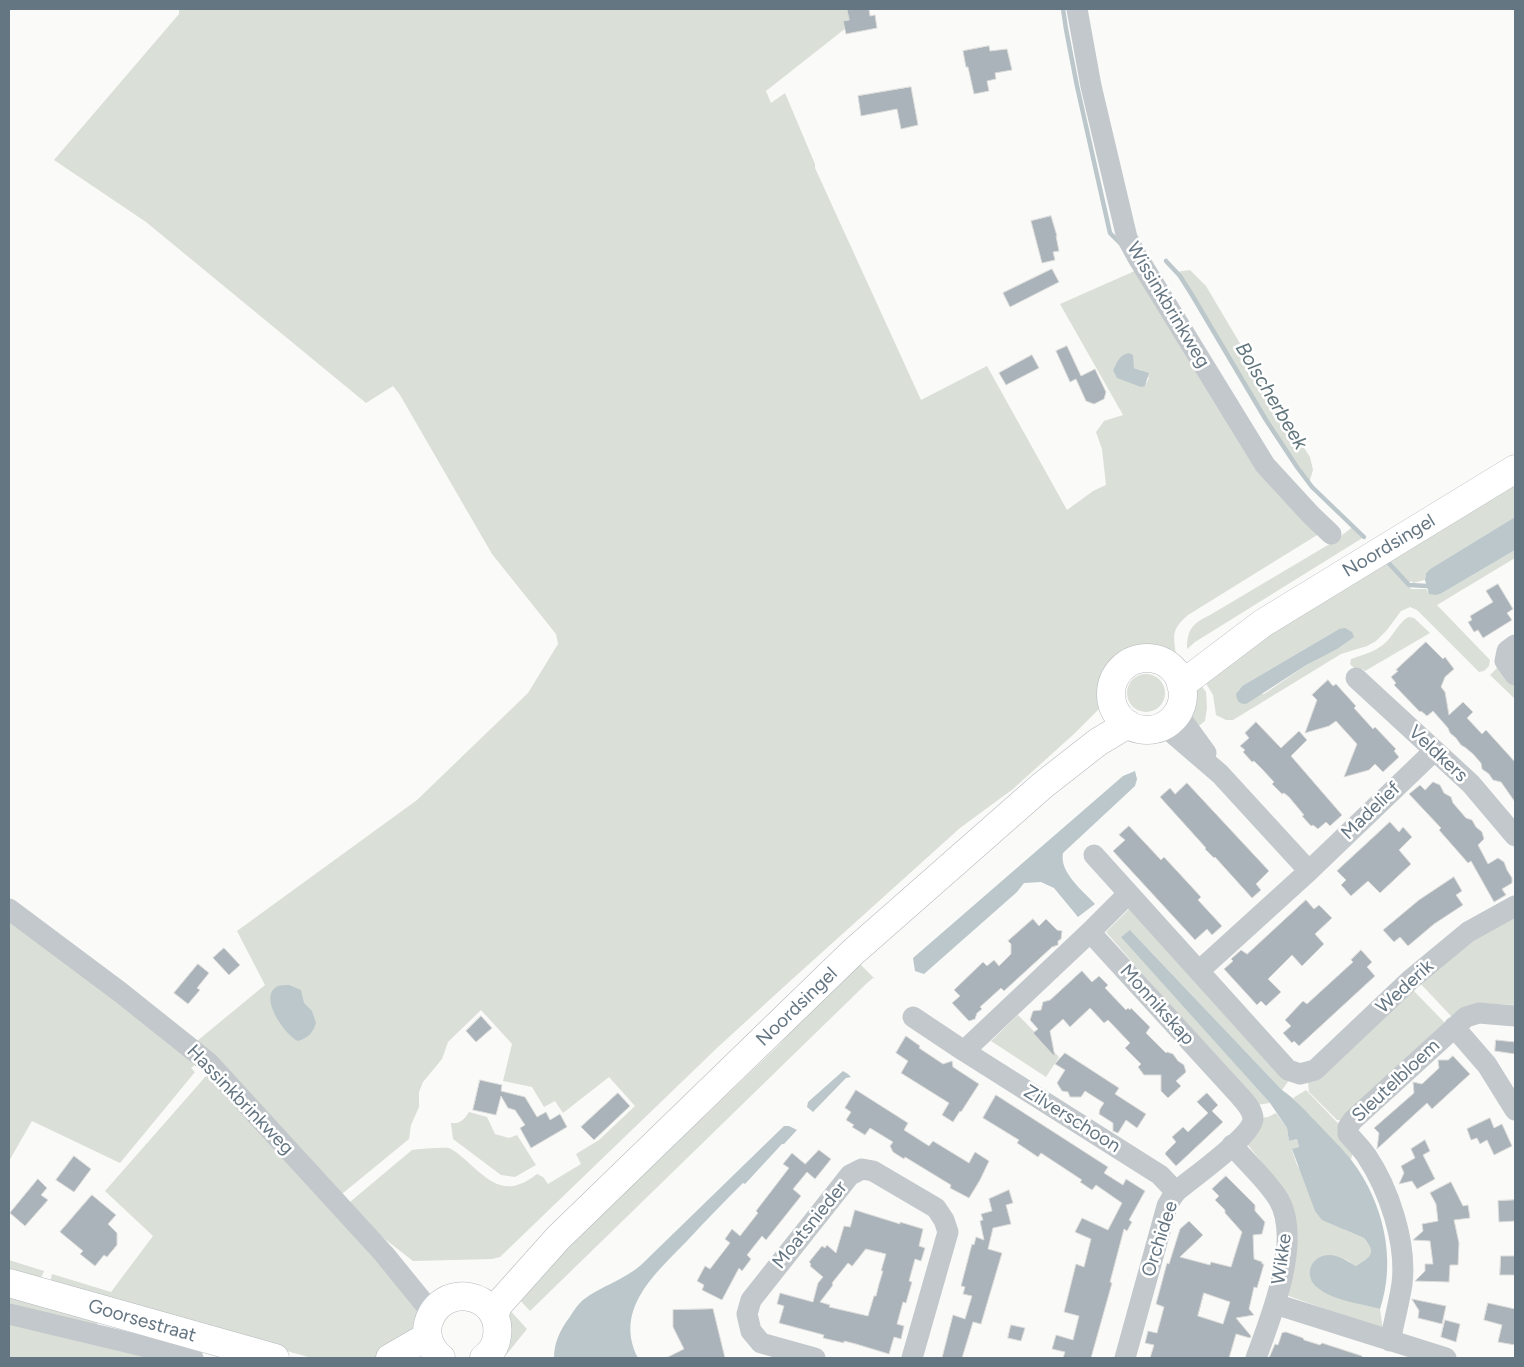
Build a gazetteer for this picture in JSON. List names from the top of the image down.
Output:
{
  "streets": {
    "main road": ["Noordsingel", "Goorsestraat"],
    "street": [
      "Wissinkbrinkweg",
      "Veldkers",
      "Madelief",
      "Wederik",
      "Monnikskap",
      "Sleutelbloem",
      "Hassinkbrinkweg",
      "Zilverschoon",
      "Moatsnieder",
      "Orchidee",
      "Wikke"
    ]
  },
  "crossings": [
    ["Veldkers", "Madelief"],
    ["Madelief", "Wederik"],
    ["Monnikskap", "Orchidee"],
    ["Zilverschoon", "Orchidee"],
    ["Orchidee", "Wikke"]
  ],
  "water": ["Bolscherbeek"]
}
